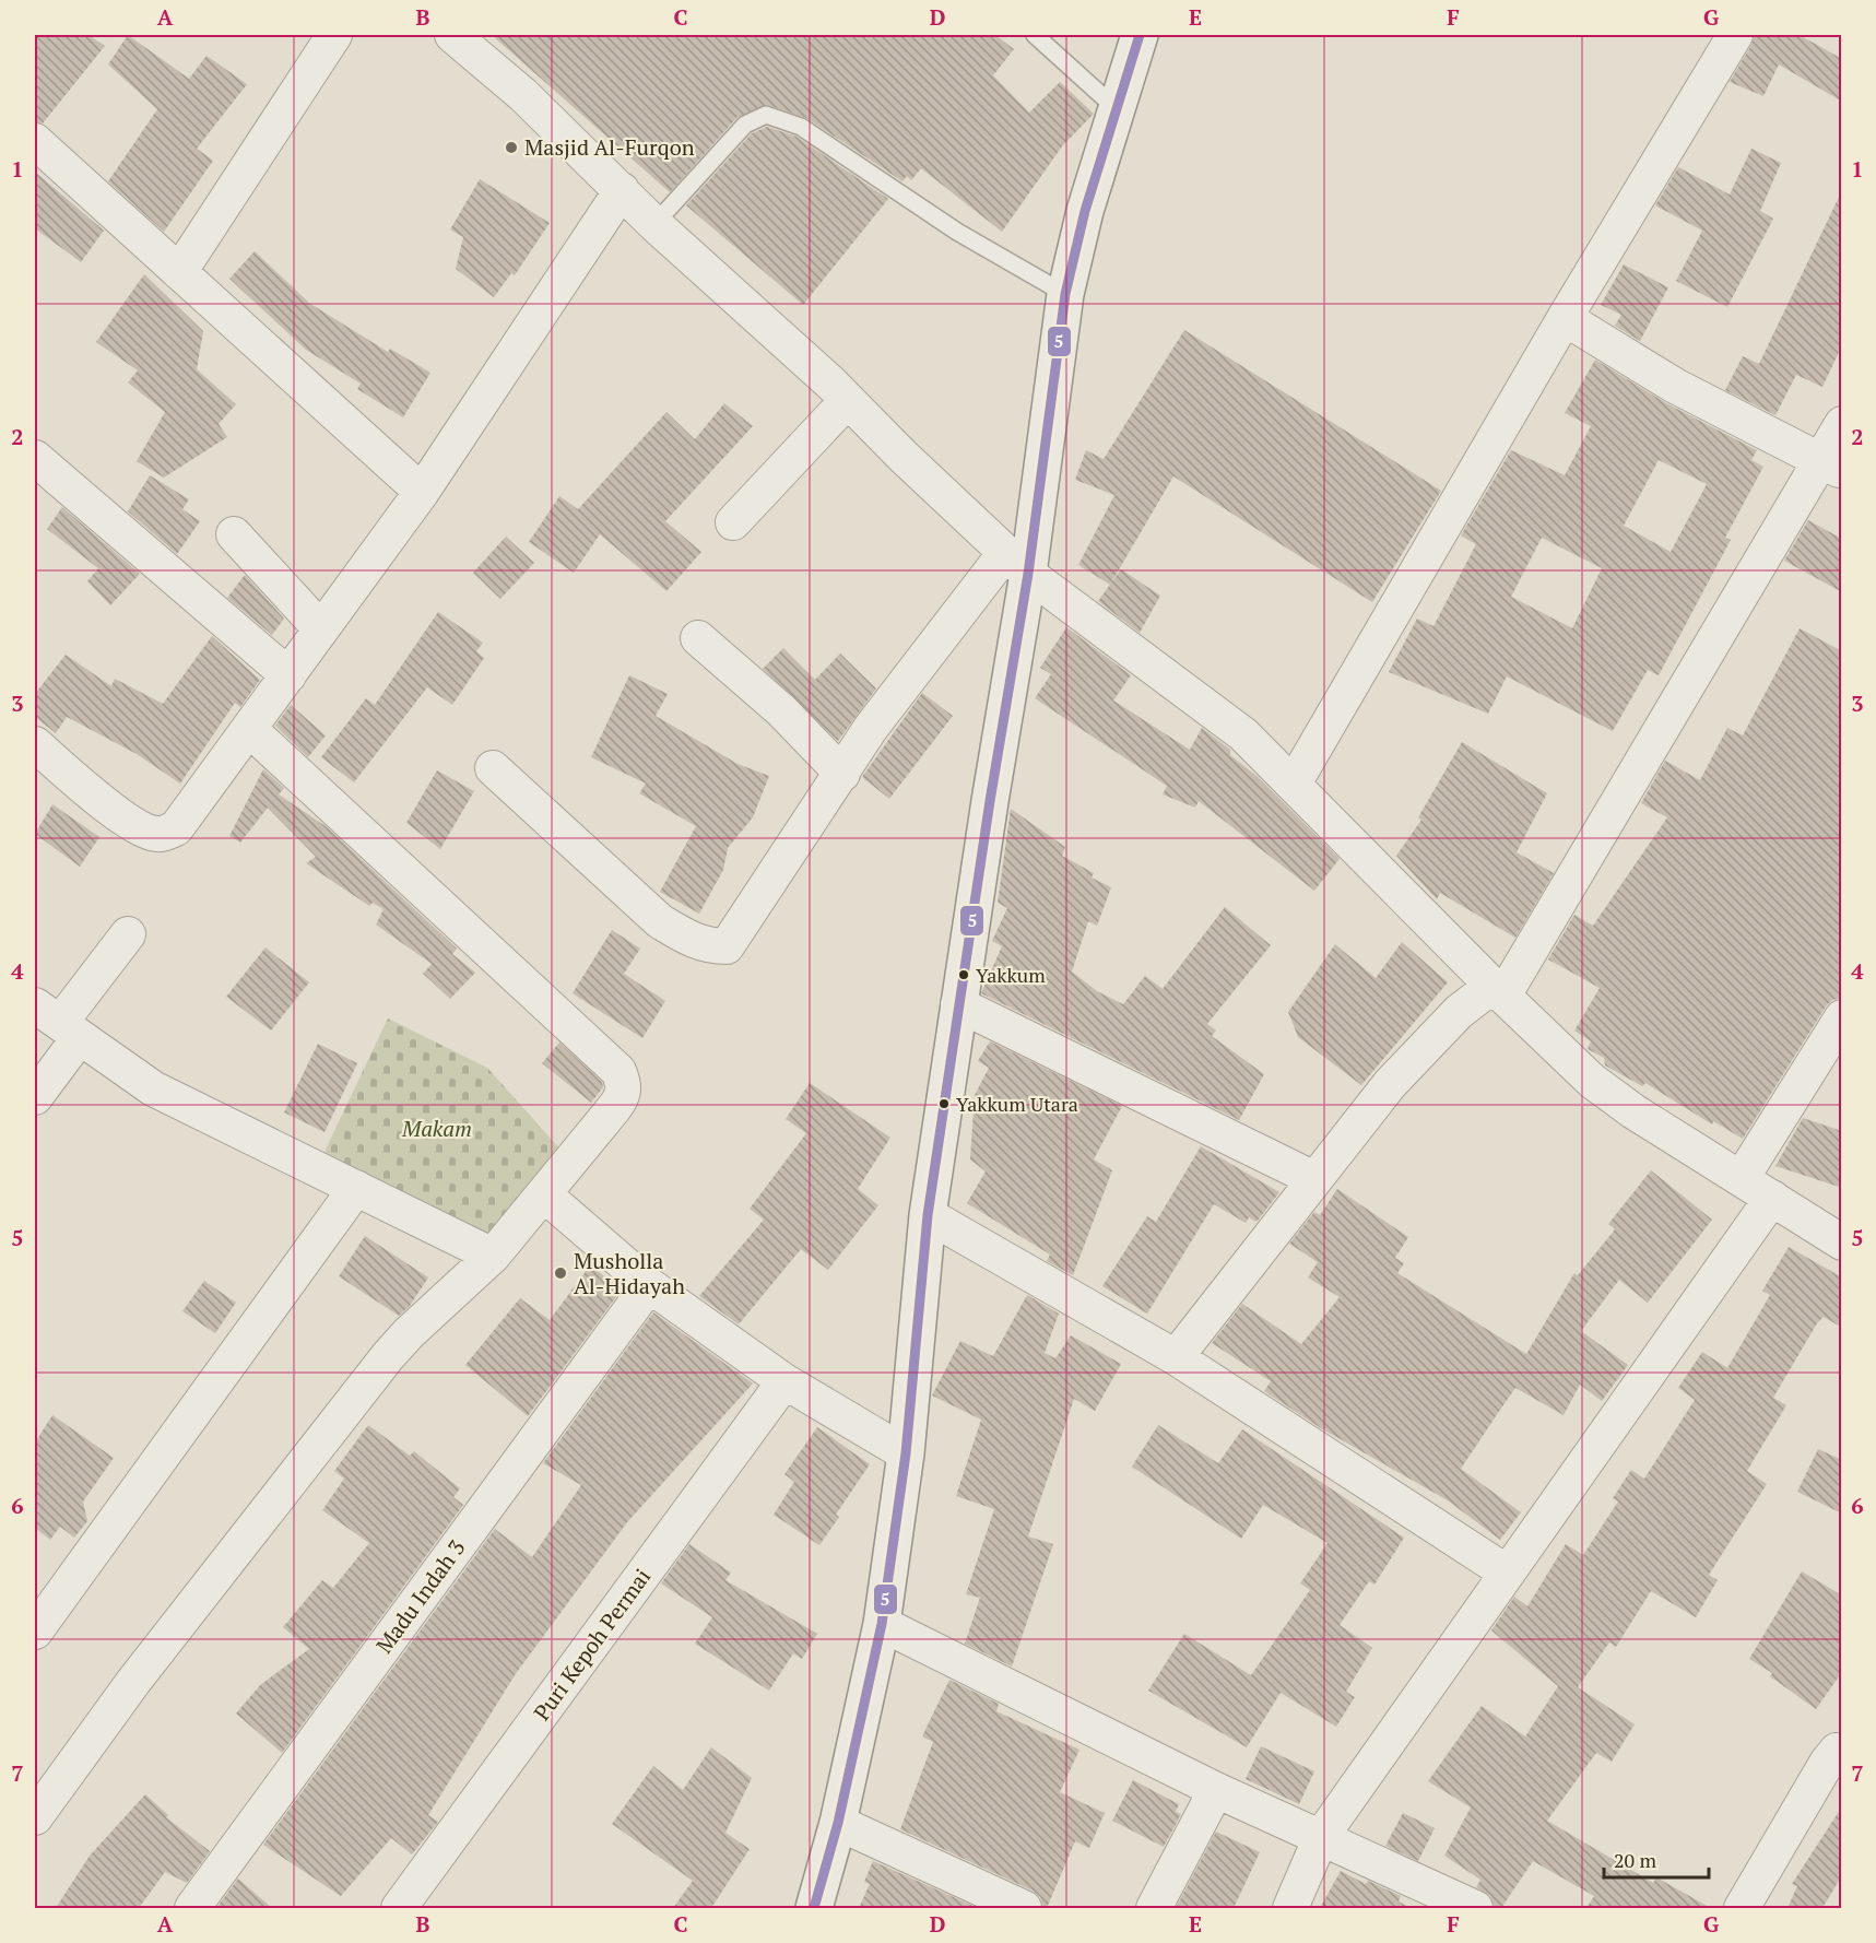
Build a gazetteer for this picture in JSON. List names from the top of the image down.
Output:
{
  "streets": {
    "street": ["Madu Indah 3", "Puri Kepoh Permai"]
  },
  "parks": ["Makam"],
  "places": [
    "Masjid Al-Furqon",
    "Yakkum",
    "Yakkum Utara",
    "Musholla Al-Hidayah"
  ],
  "lines": ["transit line 5"],
  "scale_bar": "20 m",
  "grid": {
    "columns": [
      "A",
      "B",
      "C",
      "D",
      "E",
      "F",
      "G"
    ],
    "rows": [
      "1",
      "2",
      "3",
      "4",
      "5",
      "6",
      "7"
    ]
  }
}
